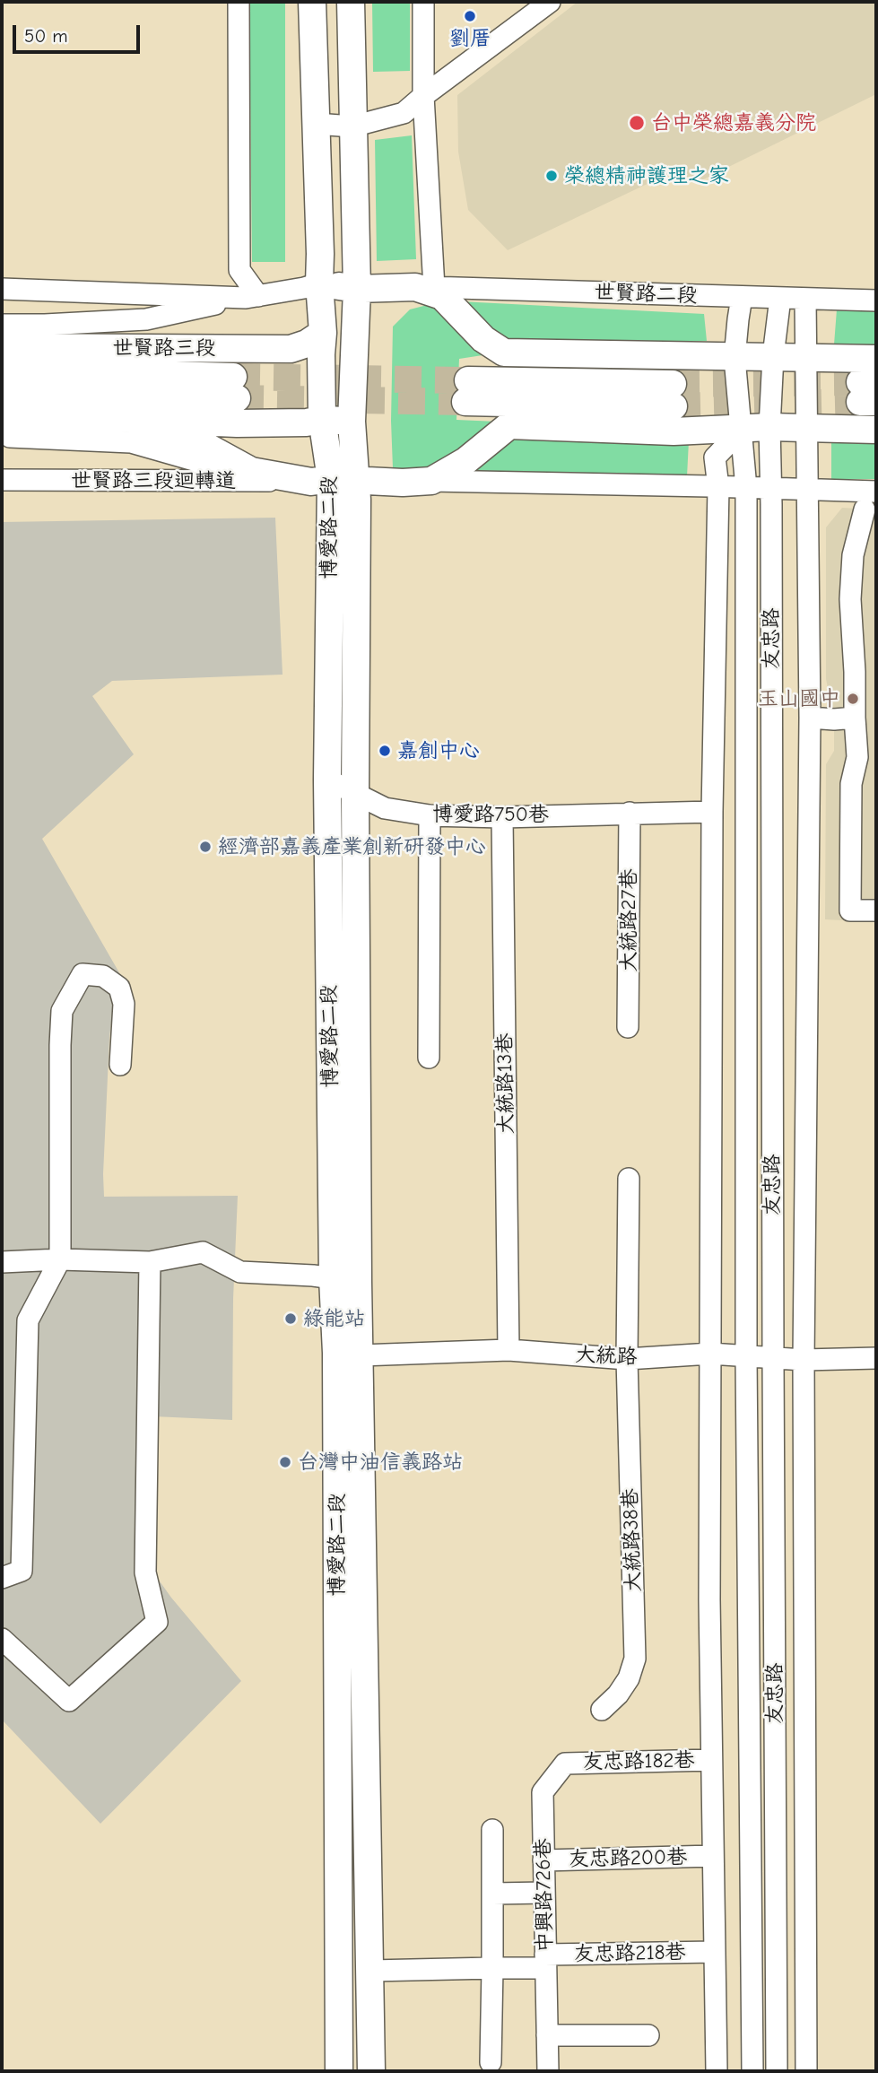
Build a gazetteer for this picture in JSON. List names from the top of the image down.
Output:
{
  "streets": {
    "main road": ["世賢路三段", "博愛路二段"],
    "street": [
      "世賢路二段",
      "世賢路三段迴轉道",
      "友忠路",
      "博愛路750巷",
      "大統路27巷",
      "大統路13巷",
      "大統路",
      "大統路38巷",
      "友忠路182巷",
      "友忠路200巷",
      "中興路726巷",
      "友忠路218巷"
    ]
  },
  "crossings": [
    ["世賢路二段", "友忠路"],
    ["世賢路三段", "博愛路二段"],
    ["世賢路三段迴轉道", "博愛路二段"],
    ["博愛路二段", "博愛路750巷"],
    ["博愛路二段", "大統路"],
    ["博愛路二段", "友忠路218巷"],
    ["友忠路", "大統路"],
    ["博愛路750巷", "大統路27巷"],
    ["博愛路750巷", "大統路13巷"],
    ["大統路13巷", "大統路"],
    ["大統路", "大統路38巷"],
    ["友忠路182巷", "中興路726巷"],
    ["友忠路200巷", "中興路726巷"],
    ["中興路726巷", "友忠路218巷"]
  ],
  "places": [
    "劉厝",
    "台中榮總嘉義分院",
    "榮總精神護理之家",
    "玉山國中",
    "嘉創中心",
    "經濟部嘉義產業創新研發中心",
    "綠能站",
    "台灣中油信義路站"
  ],
  "scale_bar": "50 m"
}
